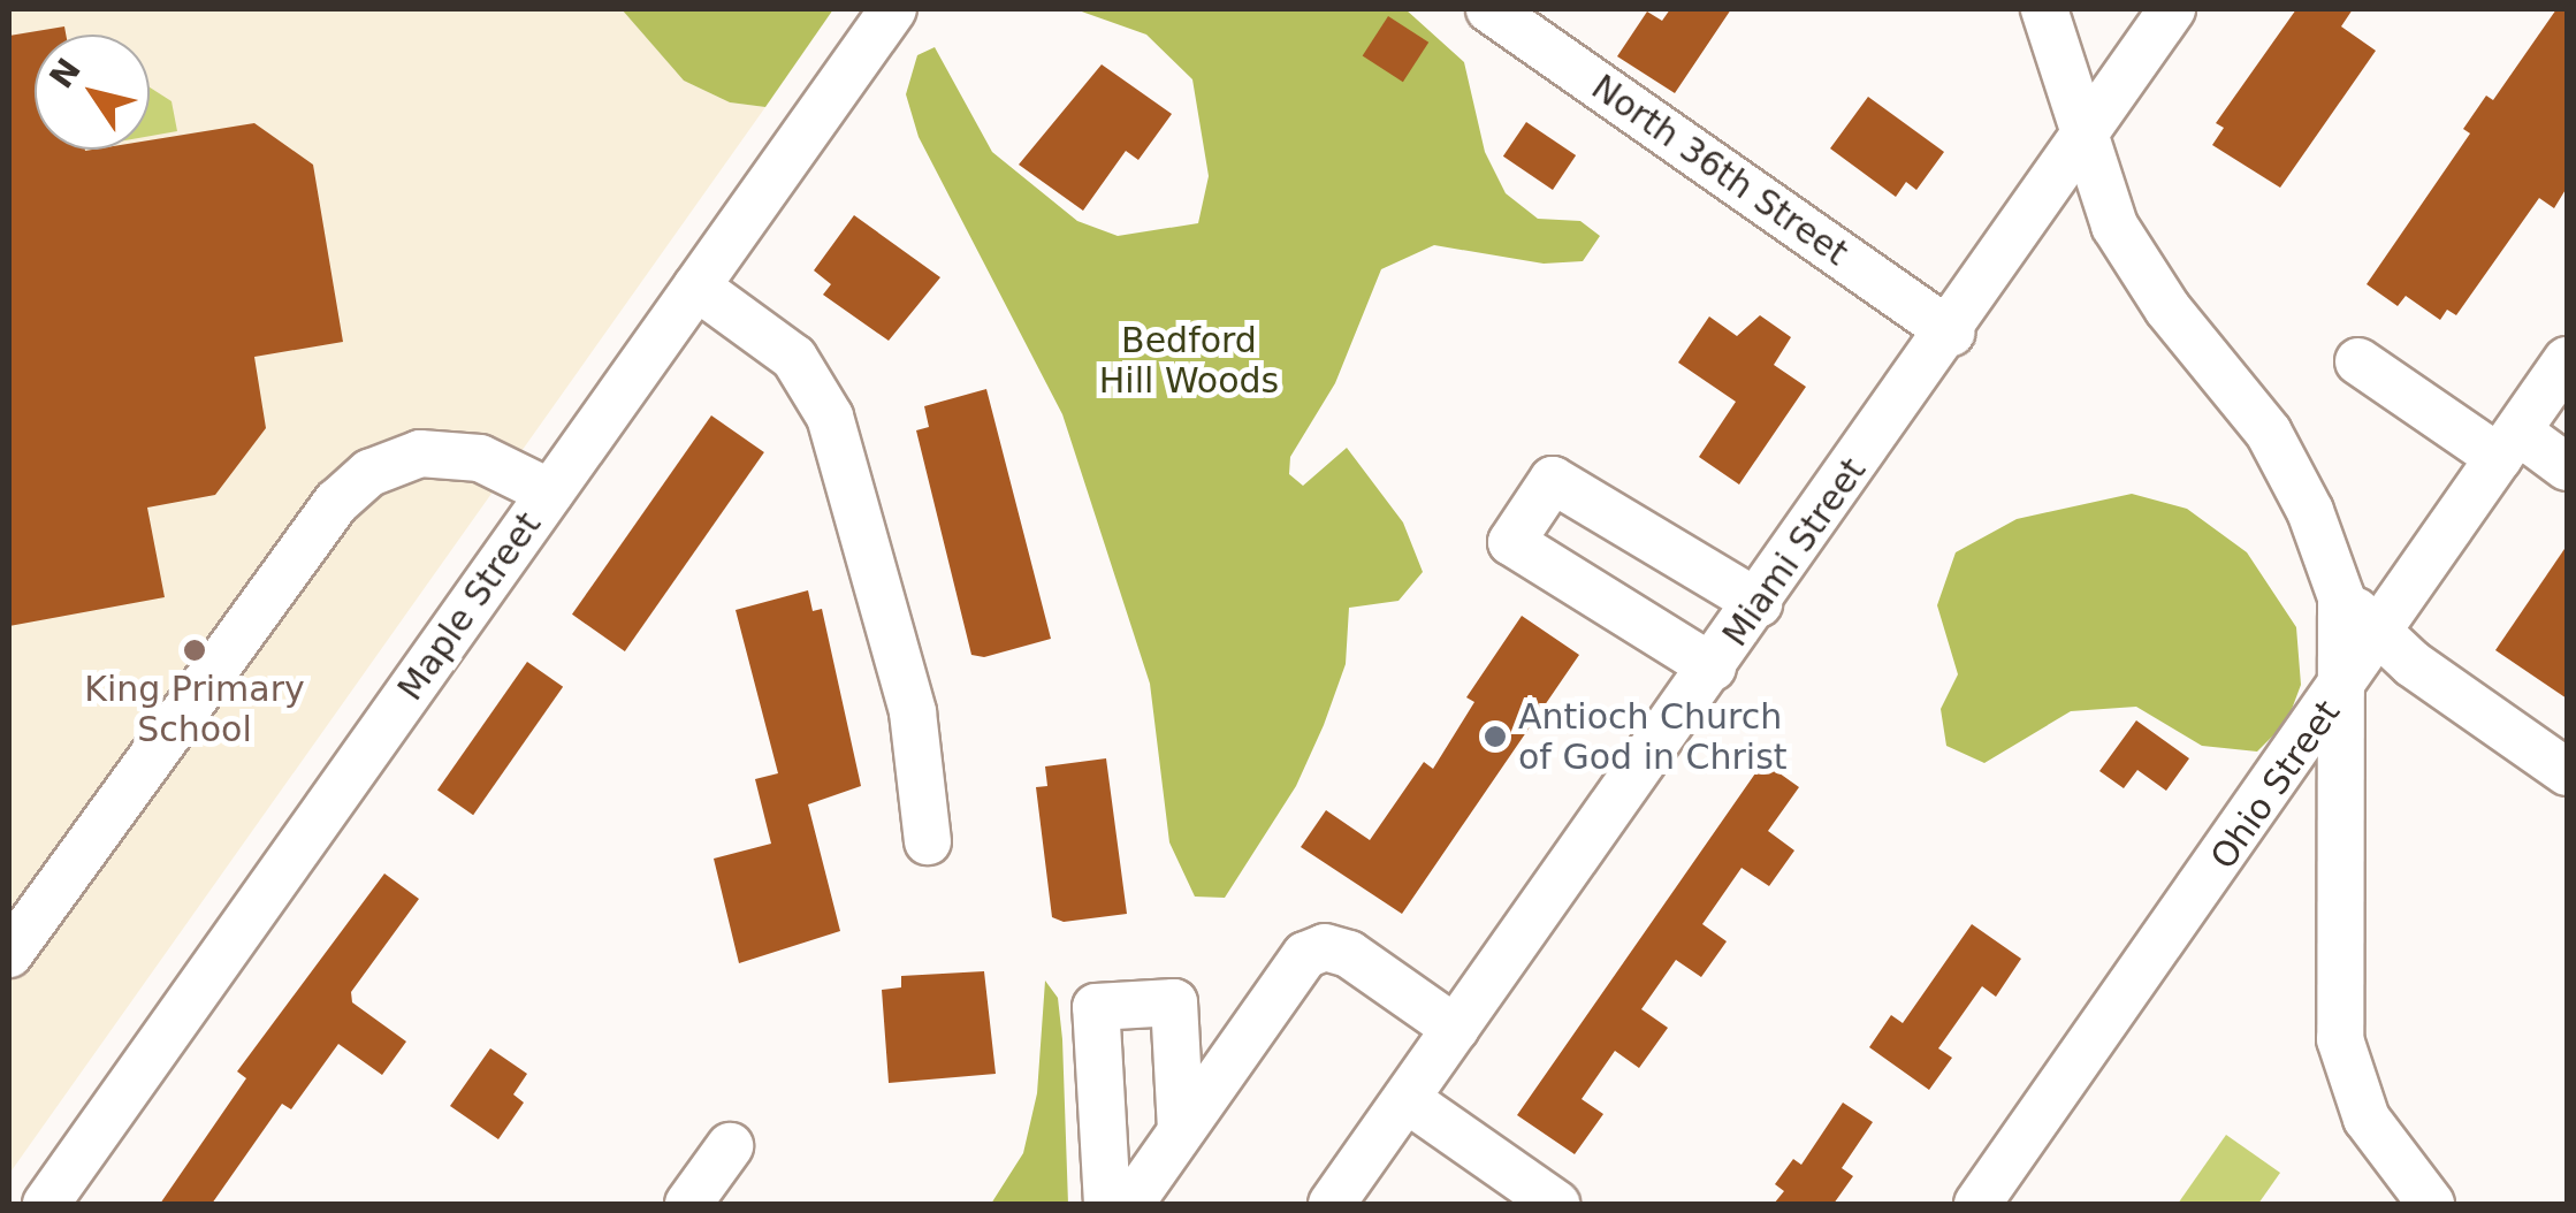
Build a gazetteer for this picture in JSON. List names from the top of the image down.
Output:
{
  "streets": {
    "street": [
      "North 36th Street",
      "Miami Street",
      "Maple Street",
      "Ohio Street"
    ]
  },
  "crossings": [
    ["North 36th Street", "Miami Street"]
  ],
  "parks": ["Bedford Hill Woods"],
  "places": ["King Primary School", "Antioch Church of God in Christ"],
  "north": "top left"
}
